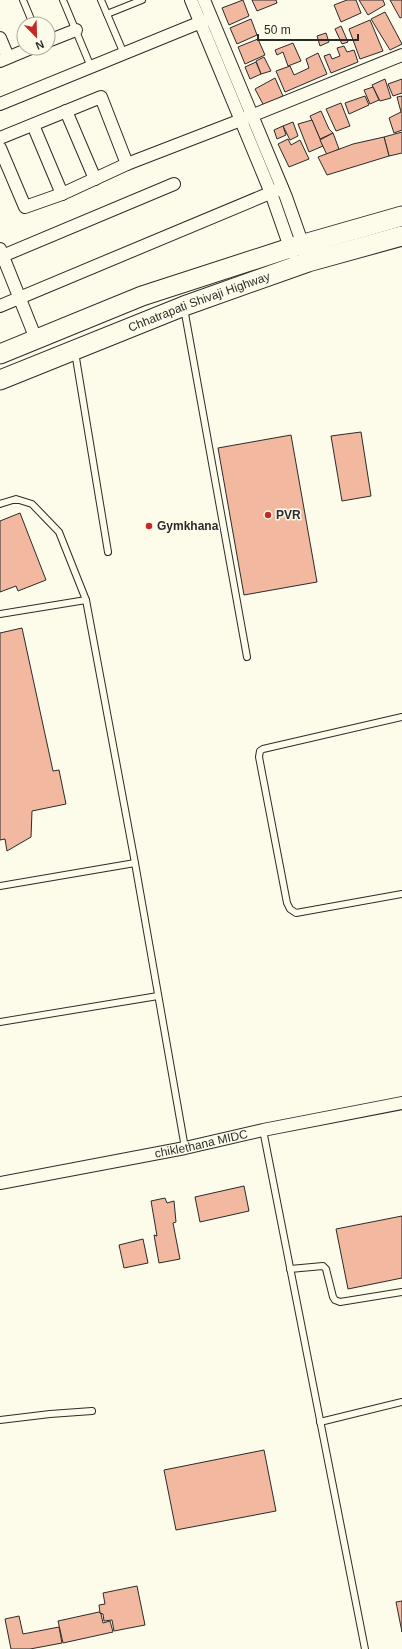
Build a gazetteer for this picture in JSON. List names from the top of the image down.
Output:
{
  "streets": {
    "main road": ["Chhatrapati Shivaji Highway"],
    "street": ["chiklethana MIDC"]
  },
  "places": ["PVR", "Gymkhana"],
  "scale_bar": "50 m",
  "north": "bottom right"
}
